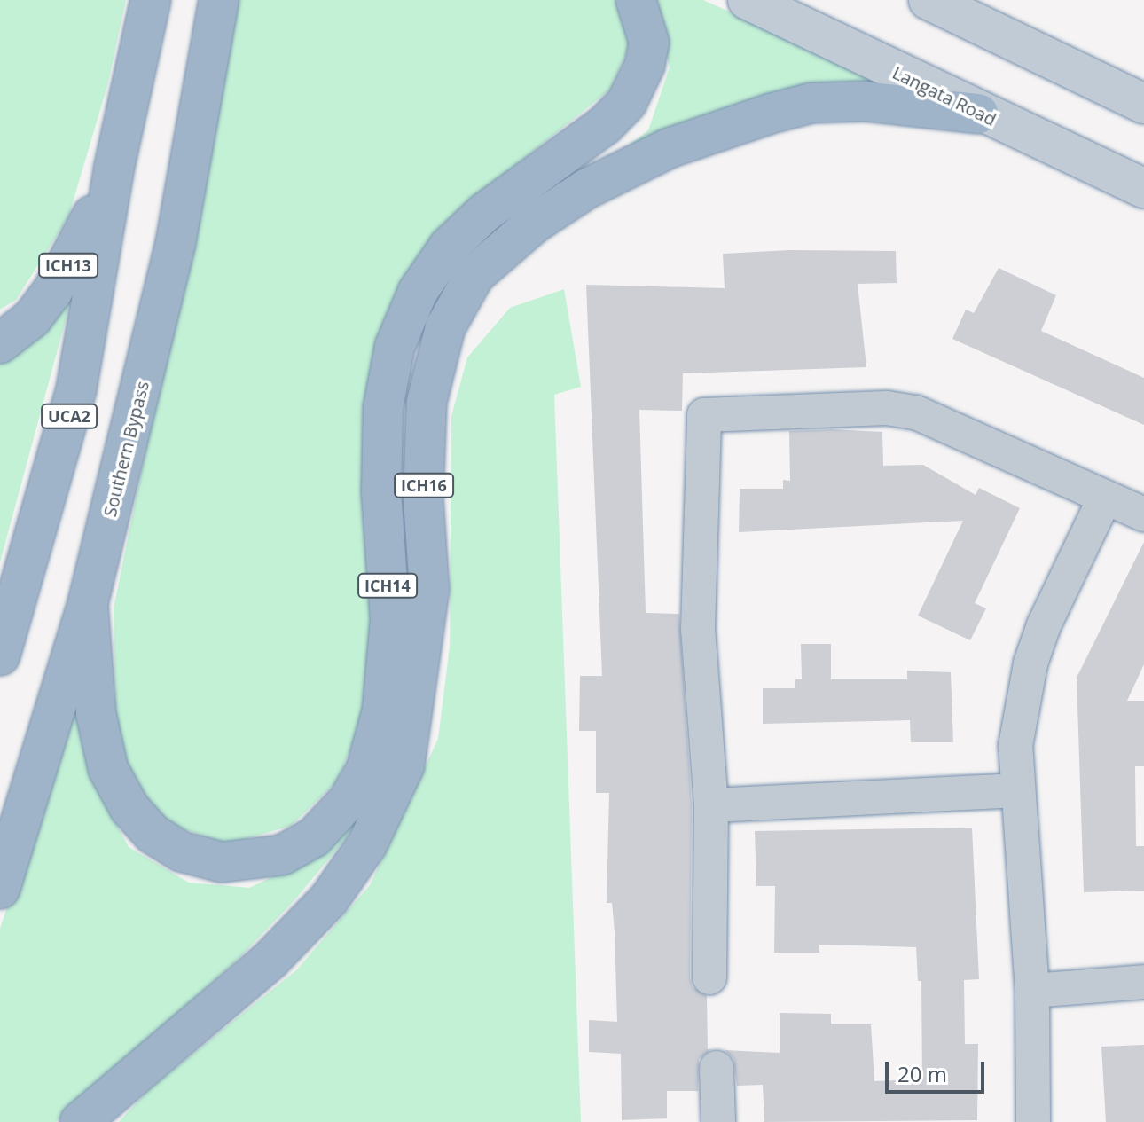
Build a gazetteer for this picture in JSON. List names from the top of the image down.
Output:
{
  "streets": {
    "highway": [
      "ICH13",
      "UCA2",
      "Southern Bypass",
      "ICH16",
      "ICH14"
    ],
    "main road": ["Langata Road"]
  },
  "crossings": [
    ["Langata Road", "ICH16"],
    ["ICH13", "UCA2"],
    ["Southern Bypass", "ICH14"]
  ],
  "scale_bar": "20 m"
}
